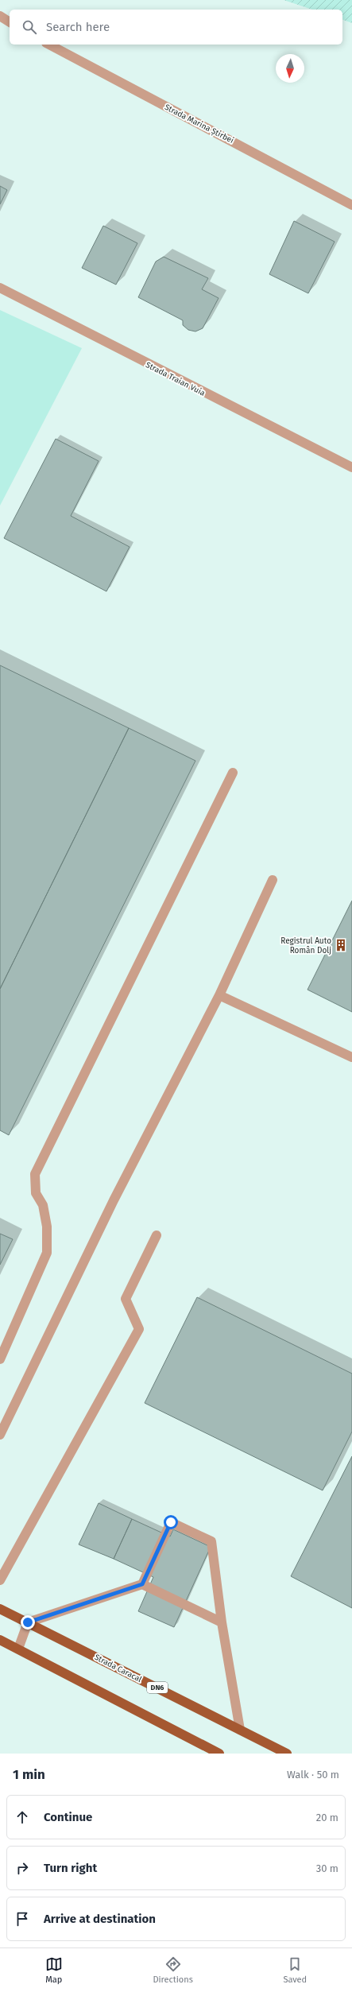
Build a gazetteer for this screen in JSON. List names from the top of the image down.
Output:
{
  "streets": {
    "main road": ["Strada Caracal", "DN6"],
    "street": ["Strada Marina Știrbei", "Strada Traian Vuia"]
  },
  "places": {
    "building": ["Registrul Auto Român Dolj"]
  },
  "north": "bottom",
  "page": {
    "search": "Search here",
    "heading": ["1 min", "Walk · 50 m"],
    "list": [
      ["Continue", "20 m"],
      ["Turn right", "30 m"],
      "Arrive at destination"
    ],
    "nav": ["Map", "Directions", "Saved"]
  }
}
